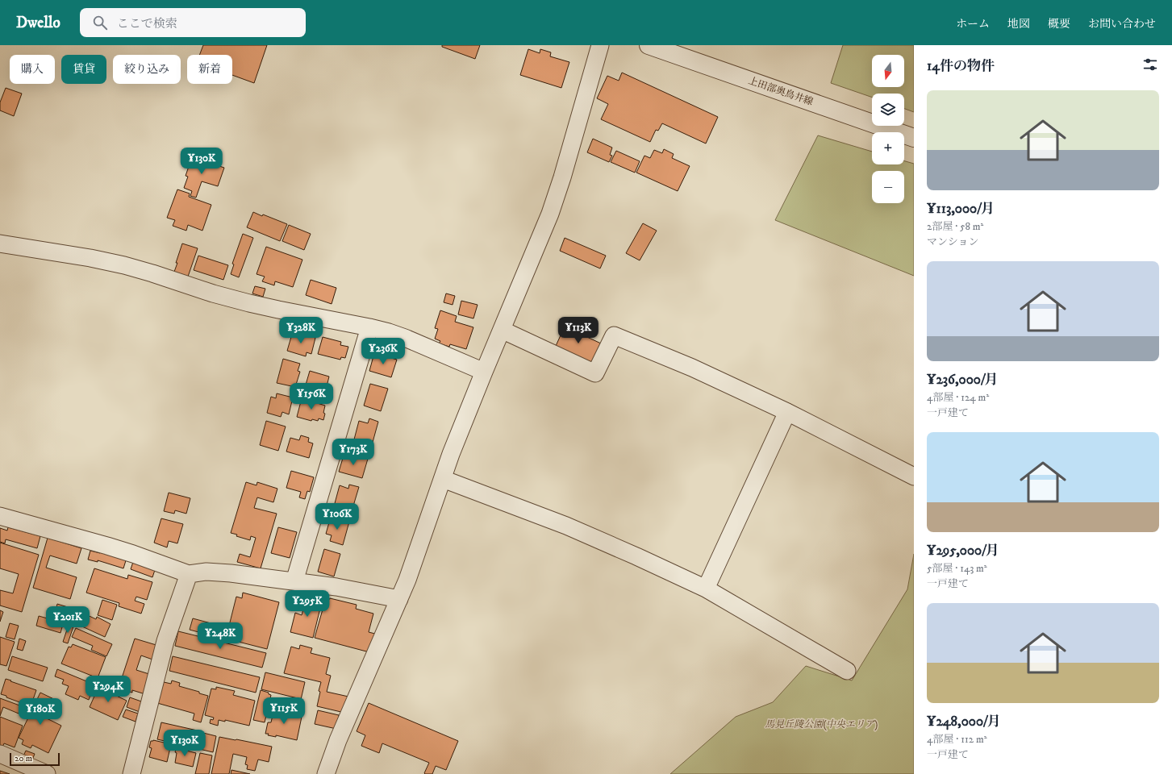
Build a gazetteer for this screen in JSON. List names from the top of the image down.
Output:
{
  "streets": {
    "street": ["上田部奥鳥井線"]
  },
  "parks": ["馬見丘陵公園(中央エリア)"],
  "scale_bar": "20 m",
  "north": "bottom",
  "page": {
    "header": "Dwello",
    "search": "ここで検索",
    "nav": [
      "ホーム",
      "地図",
      "概要",
      "お問い合わせ"
    ],
    "heading": "14件の物件",
    "map_buttons": ["+", "−"],
    "chip": [
      "購入",
      "賃貸",
      "絞り込み",
      "新着"
    ],
    "list": [
      {
        "name": "¥113,000/月",
        "note": "2部屋 · 58 m² · マンション"
      },
      {
        "name": "¥236,000/月",
        "note": "4部屋 · 124 m² · 一戸建て"
      },
      {
        "name": "¥295,000/月",
        "note": "5部屋 · 143 m² · 一戸建て"
      },
      {
        "name": "¥248,000/月",
        "note": "4部屋 · 112 m² · 一戸建て"
      }
    ],
    "price": [
      "¥130K",
      "¥328K",
      "¥113K",
      "¥236K",
      "¥156K",
      "¥173K",
      "¥106K",
      "¥295K",
      "¥201K",
      "¥248K",
      "¥294K",
      "¥115K",
      "¥180K",
      "¥130K"
    ],
    "scale": "20 m"
  }
}
